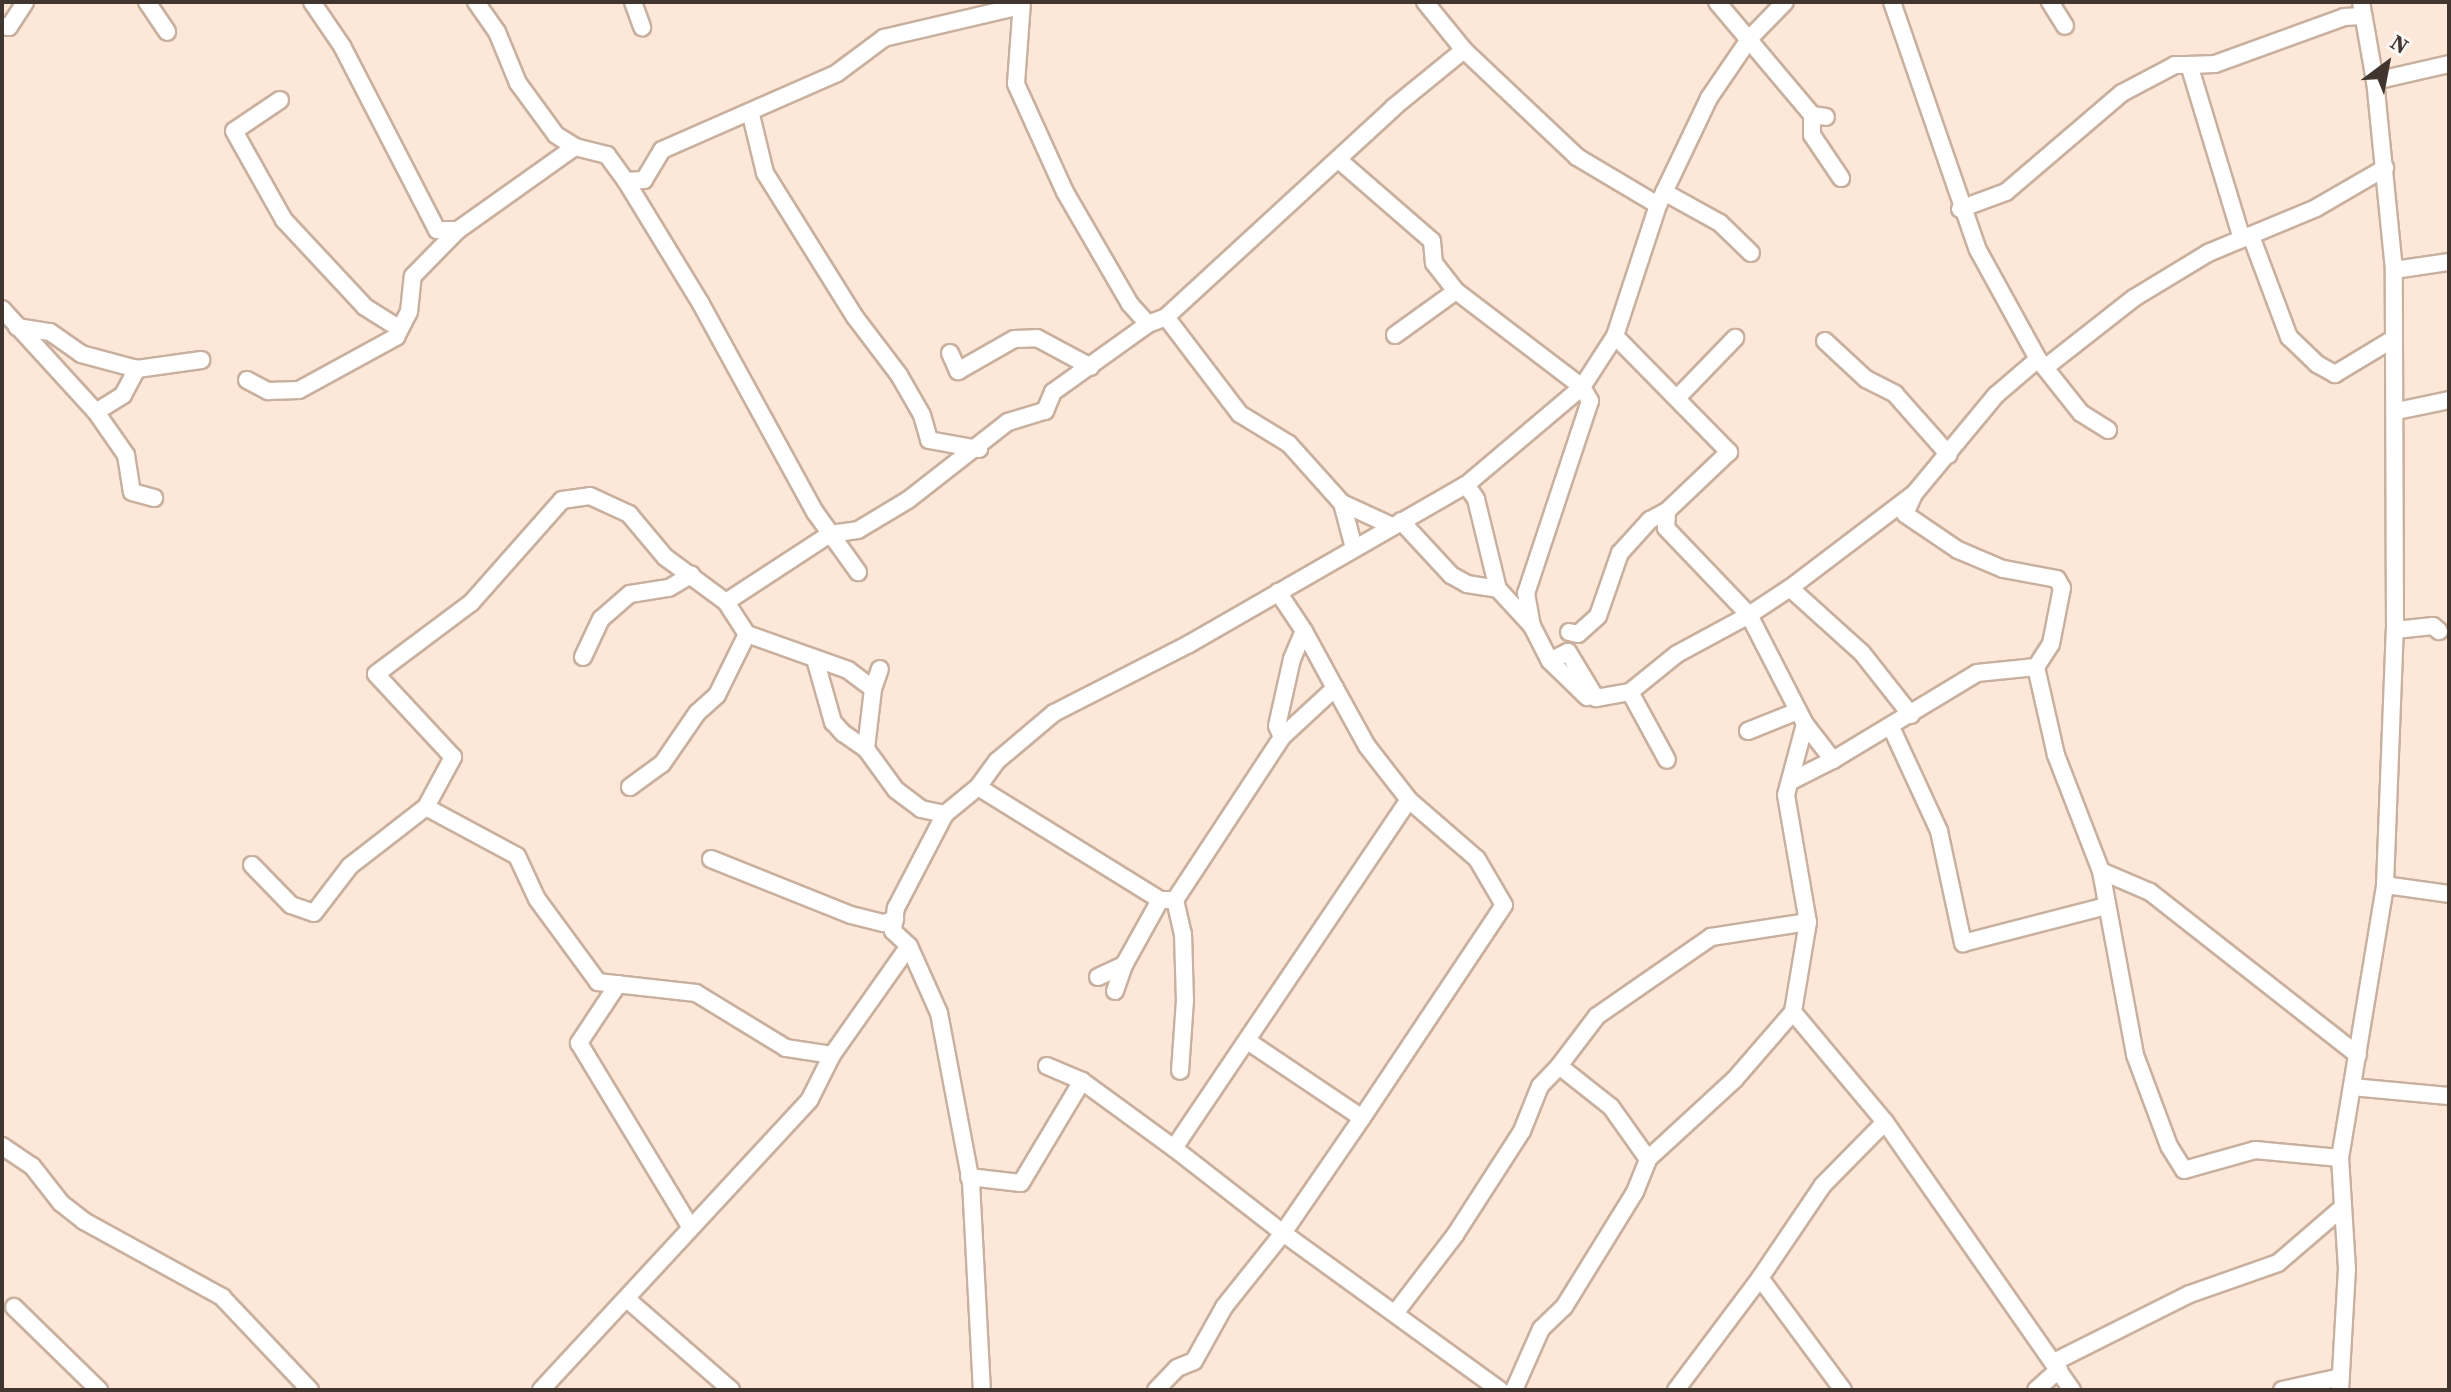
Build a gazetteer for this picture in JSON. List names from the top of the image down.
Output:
{
  "north": "top right"
}
